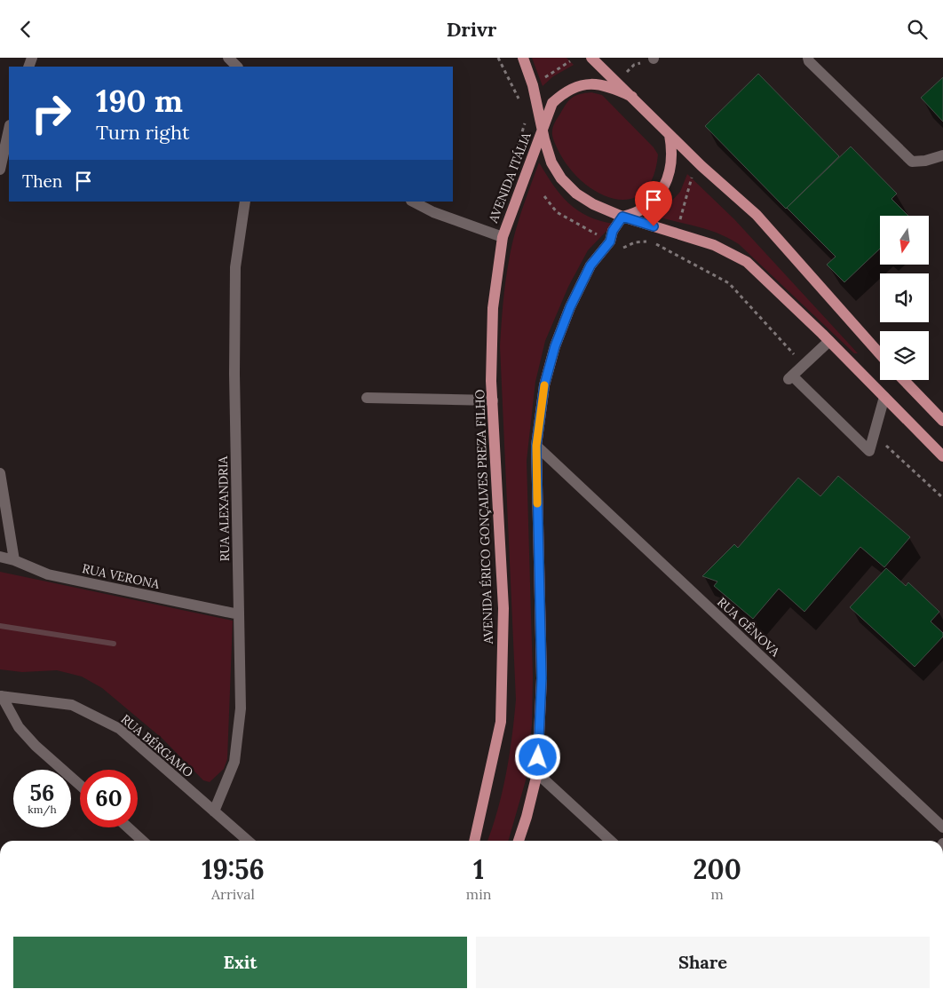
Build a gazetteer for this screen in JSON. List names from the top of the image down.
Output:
{
  "streets": {
    "main road": ["AVENIDA ITÁLIA", "AVENIDA ÉRICO GONÇALVES PREZA FILHO"],
    "street": [
      "RUA ALEXANDRIA",
      "RUA VERONA",
      "RUA GÊNOVA",
      "RUA BÉRGAMO"
    ]
  },
  "crossings": [
    ["AVENIDA ITÁLIA", "AVENIDA ÉRICO GONÇALVES PREZA FILHO"],
    ["RUA ALEXANDRIA", "RUA VERONA"],
    ["RUA ALEXANDRIA", "RUA BÉRGAMO"]
  ],
  "north": "bottom",
  "page": {
    "header": "Drivr",
    "turn": ["190 m", "Turn right"],
    "then": "Then",
    "speed": "56 km/h",
    "limit": "60",
    "eta": [
      "19:56",
      "Arrival",
      "1",
      "min",
      "200",
      "m"
    ],
    "buttons": ["Exit", "Share"]
  }
}
